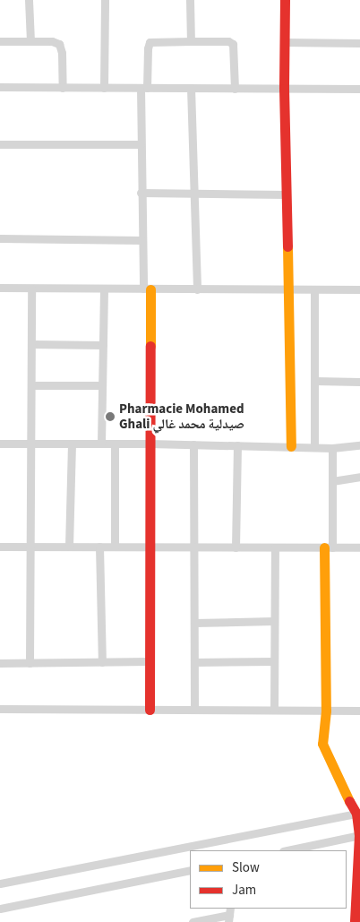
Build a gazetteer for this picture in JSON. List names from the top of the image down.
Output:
{
  "places": ["Pharmacie Mohamed Ghali صيدلية محمد غالي"],
  "legend": ["Slow", "Jam"]
}
